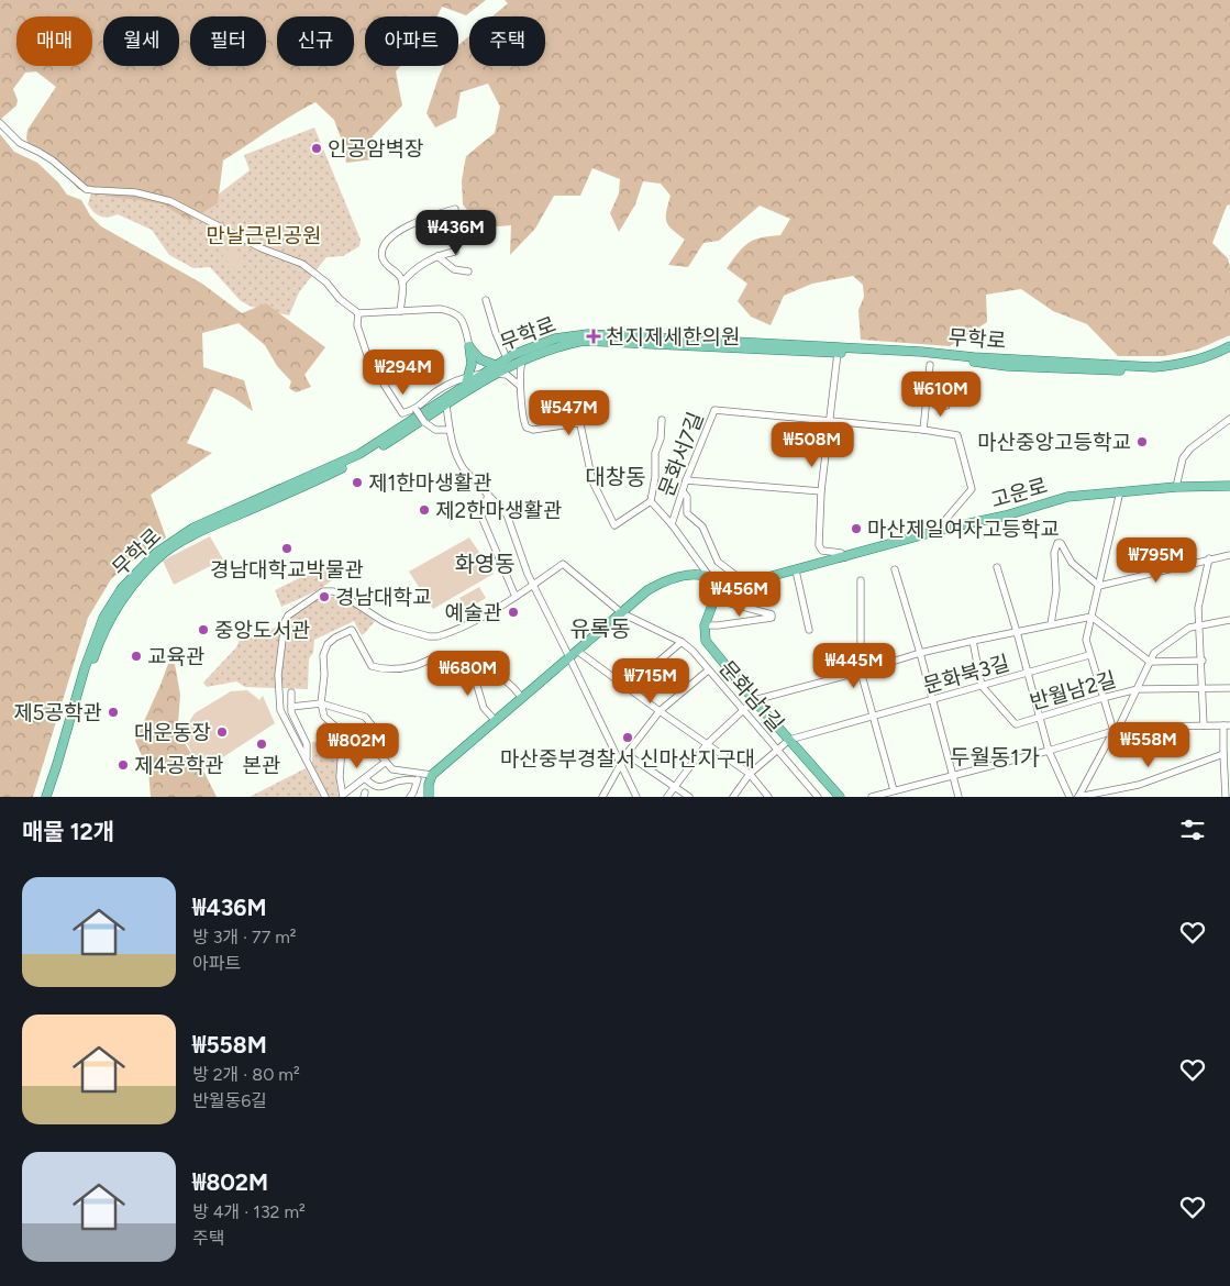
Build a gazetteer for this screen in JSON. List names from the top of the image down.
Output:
{
  "streets": {
    "main road": ["무학로", "고운로"],
    "street": [
      "문화서7길",
      "문화북3길",
      "반월남2길",
      "문화남1길"
    ]
  },
  "crossings": [
    ["문화북3길", "반월남2길"]
  ],
  "districts": [
    "대창동",
    "화영동",
    "유록동",
    "두월동1가"
  ],
  "parks": ["만날근린공원"],
  "places": {
    "other": [
      "인공암벽장",
      "마산중앙고등학교",
      "제1한마생활관",
      "제2한마생활관",
      "마산제일여자고등학교",
      "경남대학교박물관",
      "경남대학교",
      "예술관",
      "중앙도서관",
      "교육관",
      "제5공학관",
      "대운동장",
      "마산중부경찰서 신마산지구대",
      "본관",
      "제4공학관"
    ],
    "health": ["천지제세한의원"]
  },
  "page": {
    "chip": [
      "매매",
      "월세",
      "필터",
      "신규",
      "아파트",
      "주택"
    ],
    "price": [
      "₩436M",
      "₩294M",
      "₩610M",
      "₩547M",
      "₩508M",
      "₩795M",
      "₩456M",
      "₩445M",
      "₩680M",
      "₩715M",
      "₩558M",
      "₩802M"
    ],
    "heading": "매물 12개",
    "list": [
      {
        "name": "₩436M",
        "note": "방 3개 · 77 m² · 아파트"
      },
      {
        "name": "₩558M",
        "note": "방 2개 · 80 m² · 반월동6길"
      },
      {
        "name": "₩802M",
        "note": "방 4개 · 132 m² · 주택"
      }
    ]
  }
}
